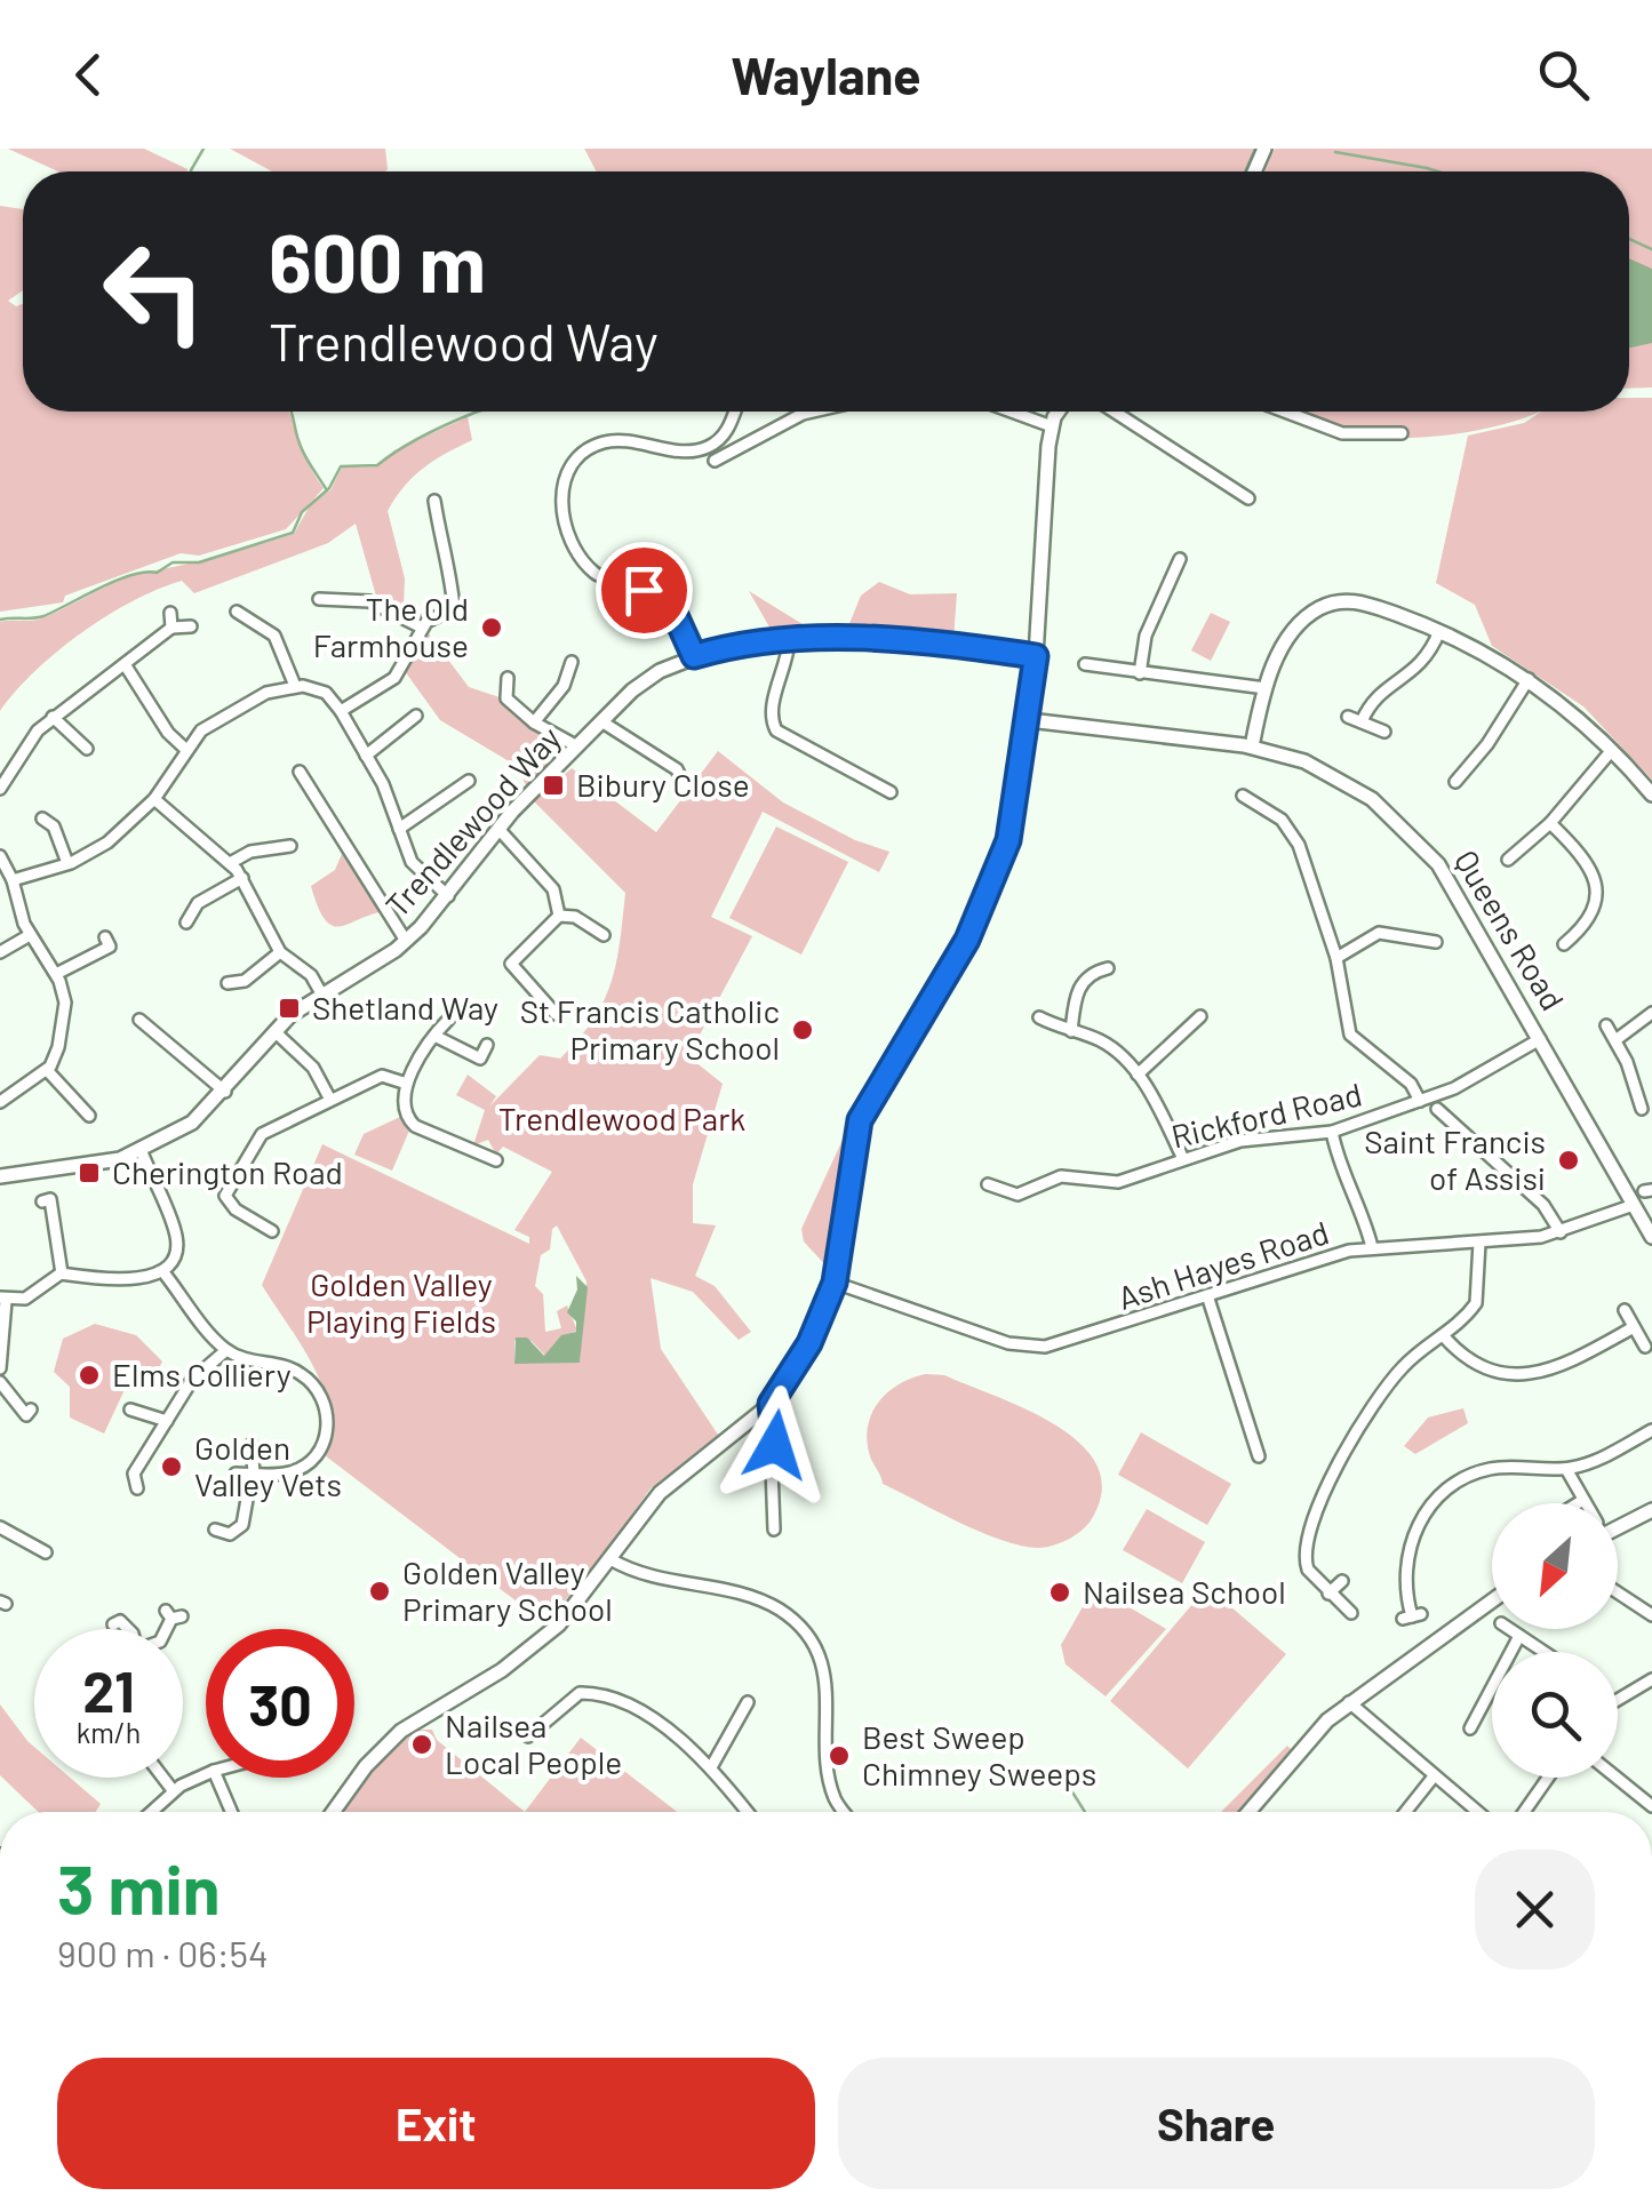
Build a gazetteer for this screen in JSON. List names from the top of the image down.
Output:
{
  "streets": {
    "street": [
      "Trendlewood Way",
      "Queens Road",
      "Rickford Road",
      "Ash Hayes Road"
    ]
  },
  "crossings": [
    ["Queens Road", "Rickford Road"],
    ["Queens Road", "Ash Hayes Road"]
  ],
  "parks": ["Trendlewood Park", "Golden Valley Playing Fields"],
  "places": {
    "other": [
      "The Old Farmhouse",
      "St Francis Catholic Primary School",
      "Saint Francis of Assisi",
      "Elms Colliery",
      "Golden Valley Vets",
      "Golden Valley Primary School",
      "Nailsea School",
      "Nailsea Local People",
      "Best Sweep Chimney Sweeps"
    ],
    "transit": ["Bibury Close", "Shetland Way", "Cherington Road"]
  },
  "north": "bottom left",
  "page": {
    "header": "Waylane",
    "turn": ["600 m", "Trendlewood Way"],
    "speed": "21 km/h",
    "limit": "30",
    "heading": ["3 min", "900 m · 06:54"],
    "buttons": ["Exit", "Share"]
  }
}
